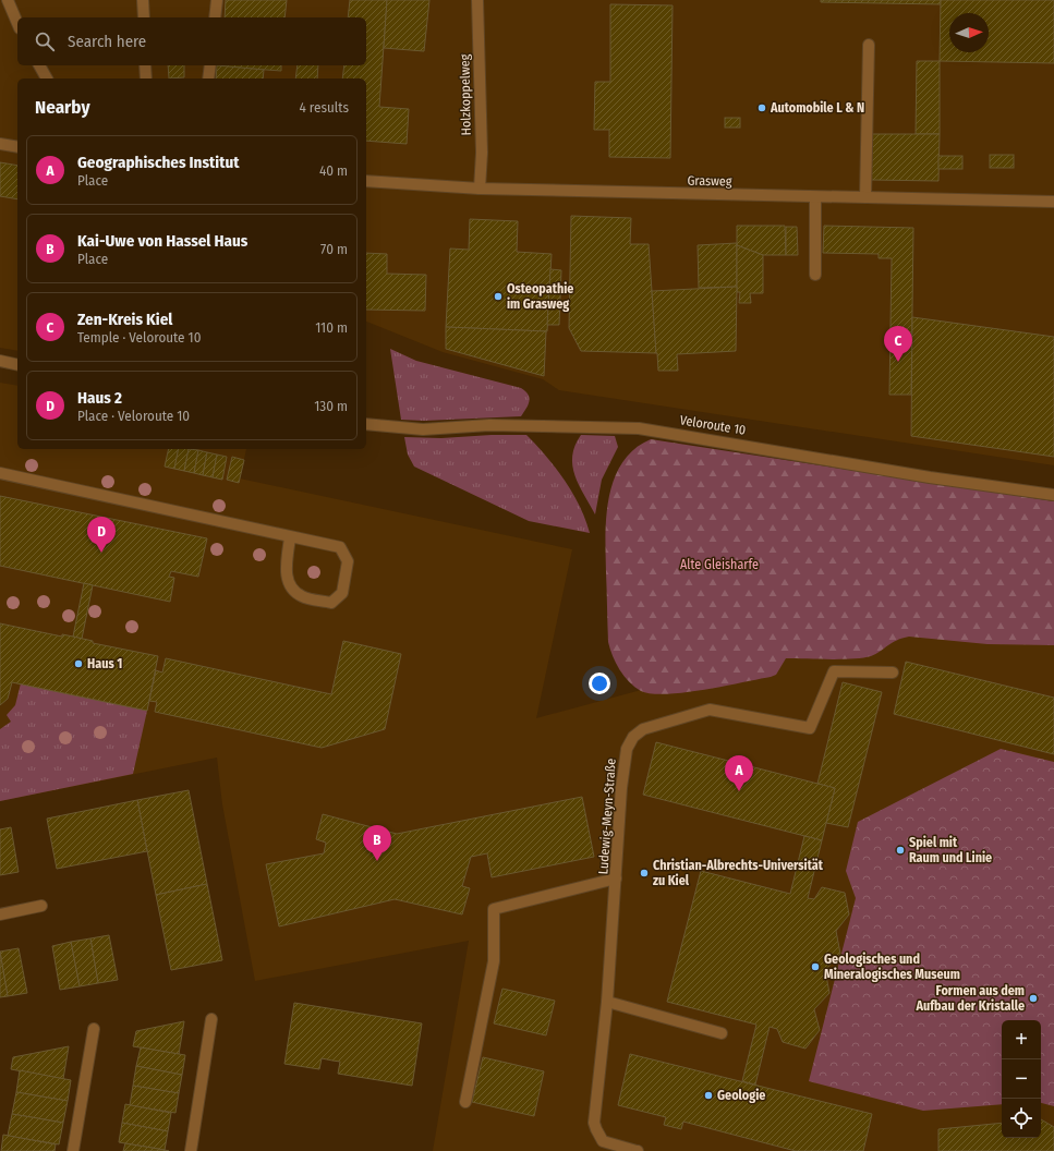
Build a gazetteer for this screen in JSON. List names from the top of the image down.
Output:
{
  "streets": {
    "street": [
      "Holzkoppelweg",
      "Grasweg",
      "Veloroute 10",
      "Ludewig-Meyn-Straße"
    ]
  },
  "crossings": [
    ["Holzkoppelweg", "Grasweg"]
  ],
  "parks": ["Alte Gleisharfe"],
  "places": [
    "Automobile L & N",
    "Osteopathie im Grasweg",
    "Haus 1",
    "Spiel mit Raum und Linie",
    "Christian-Albrechts-Universität zu Kiel",
    "Geologisches und Mineralogisches Museum",
    "Formen aus dem Aufbau der Kristalle",
    "Geologie"
  ],
  "north": "right",
  "page": {
    "search": "Search here",
    "heading": ["Nearby", "4 results"],
    "list": [
      {
        "mark": "A",
        "name": "Geographisches Institut",
        "note": "Place",
        "value": "40 m"
      },
      {
        "mark": "B",
        "name": "Kai-Uwe von Hassel Haus",
        "note": "Place",
        "value": "70 m"
      },
      {
        "mark": "C",
        "name": "Zen-Kreis Kiel",
        "note": "Temple · Veloroute 10",
        "value": "110 m"
      },
      {
        "mark": "D",
        "name": "Haus 2",
        "note": "Place · Veloroute 10",
        "value": "130 m"
      }
    ],
    "pins": [
      "C",
      "D",
      "A",
      "B"
    ],
    "map_buttons": ["+", "−"]
  }
}
